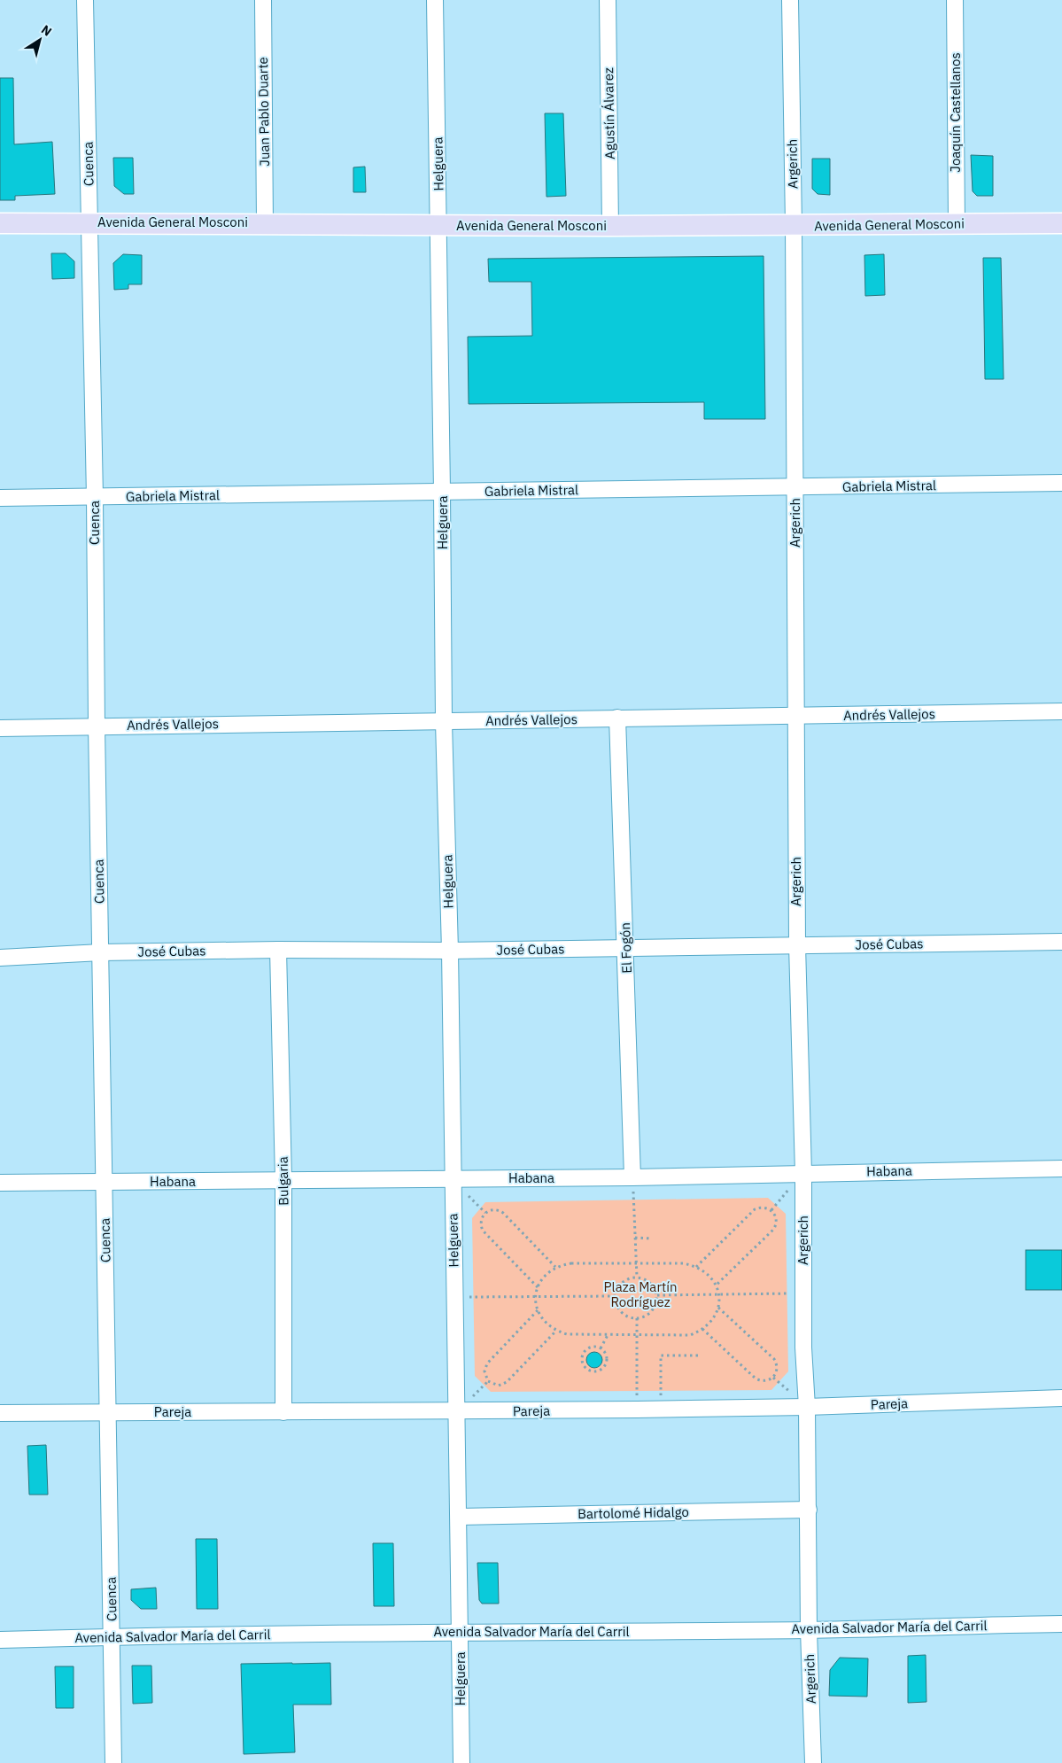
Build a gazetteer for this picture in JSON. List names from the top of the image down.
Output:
{
  "streets": {
    "main road": ["Avenida General Mosconi"],
    "street": [
      "Juan Pablo Duarte",
      "Joaquín Castellanos",
      "Agustín Álvarez",
      "Cuenca",
      "Helguera",
      "Argerich",
      "Gabriela Mistral",
      "Andrés Vallejos",
      "José Cubas",
      "El Fogón",
      "Habana",
      "Bulgaria",
      "Pareja",
      "Bartolomé Hidalgo",
      "Avenida Salvador María del Carril"
    ]
  },
  "crossings": [
    ["Juan Pablo Duarte", "Avenida General Mosconi"],
    ["Joaquín Castellanos", "Avenida General Mosconi"],
    ["Agustín Álvarez", "Avenida General Mosconi"],
    ["Cuenca", "Avenida General Mosconi"],
    ["Cuenca", "Gabriela Mistral"],
    ["Cuenca", "Andrés Vallejos"],
    ["Cuenca", "José Cubas"],
    ["Cuenca", "Habana"],
    ["Cuenca", "Pareja"],
    ["Cuenca", "Avenida Salvador María del Carril"],
    ["Helguera", "Avenida General Mosconi"],
    ["Helguera", "Gabriela Mistral"],
    ["Helguera", "Andrés Vallejos"],
    ["Helguera", "José Cubas"],
    ["Helguera", "Habana"],
    ["Helguera", "Pareja"],
    ["Helguera", "Bartolomé Hidalgo"],
    ["Helguera", "Avenida Salvador María del Carril"],
    ["Argerich", "Avenida General Mosconi"],
    ["Argerich", "Gabriela Mistral"],
    ["Argerich", "Andrés Vallejos"],
    ["Argerich", "José Cubas"],
    ["Argerich", "Habana"],
    ["Argerich", "Pareja"],
    ["Argerich", "Bartolomé Hidalgo"],
    ["Argerich", "Avenida Salvador María del Carril"],
    ["Andrés Vallejos", "El Fogón"],
    ["José Cubas", "El Fogón"],
    ["José Cubas", "Bulgaria"],
    ["El Fogón", "Habana"],
    ["Habana", "Bulgaria"],
    ["Bulgaria", "Pareja"]
  ],
  "parks": ["Plaza Martín Rodríguez"],
  "north": "top right"
}
